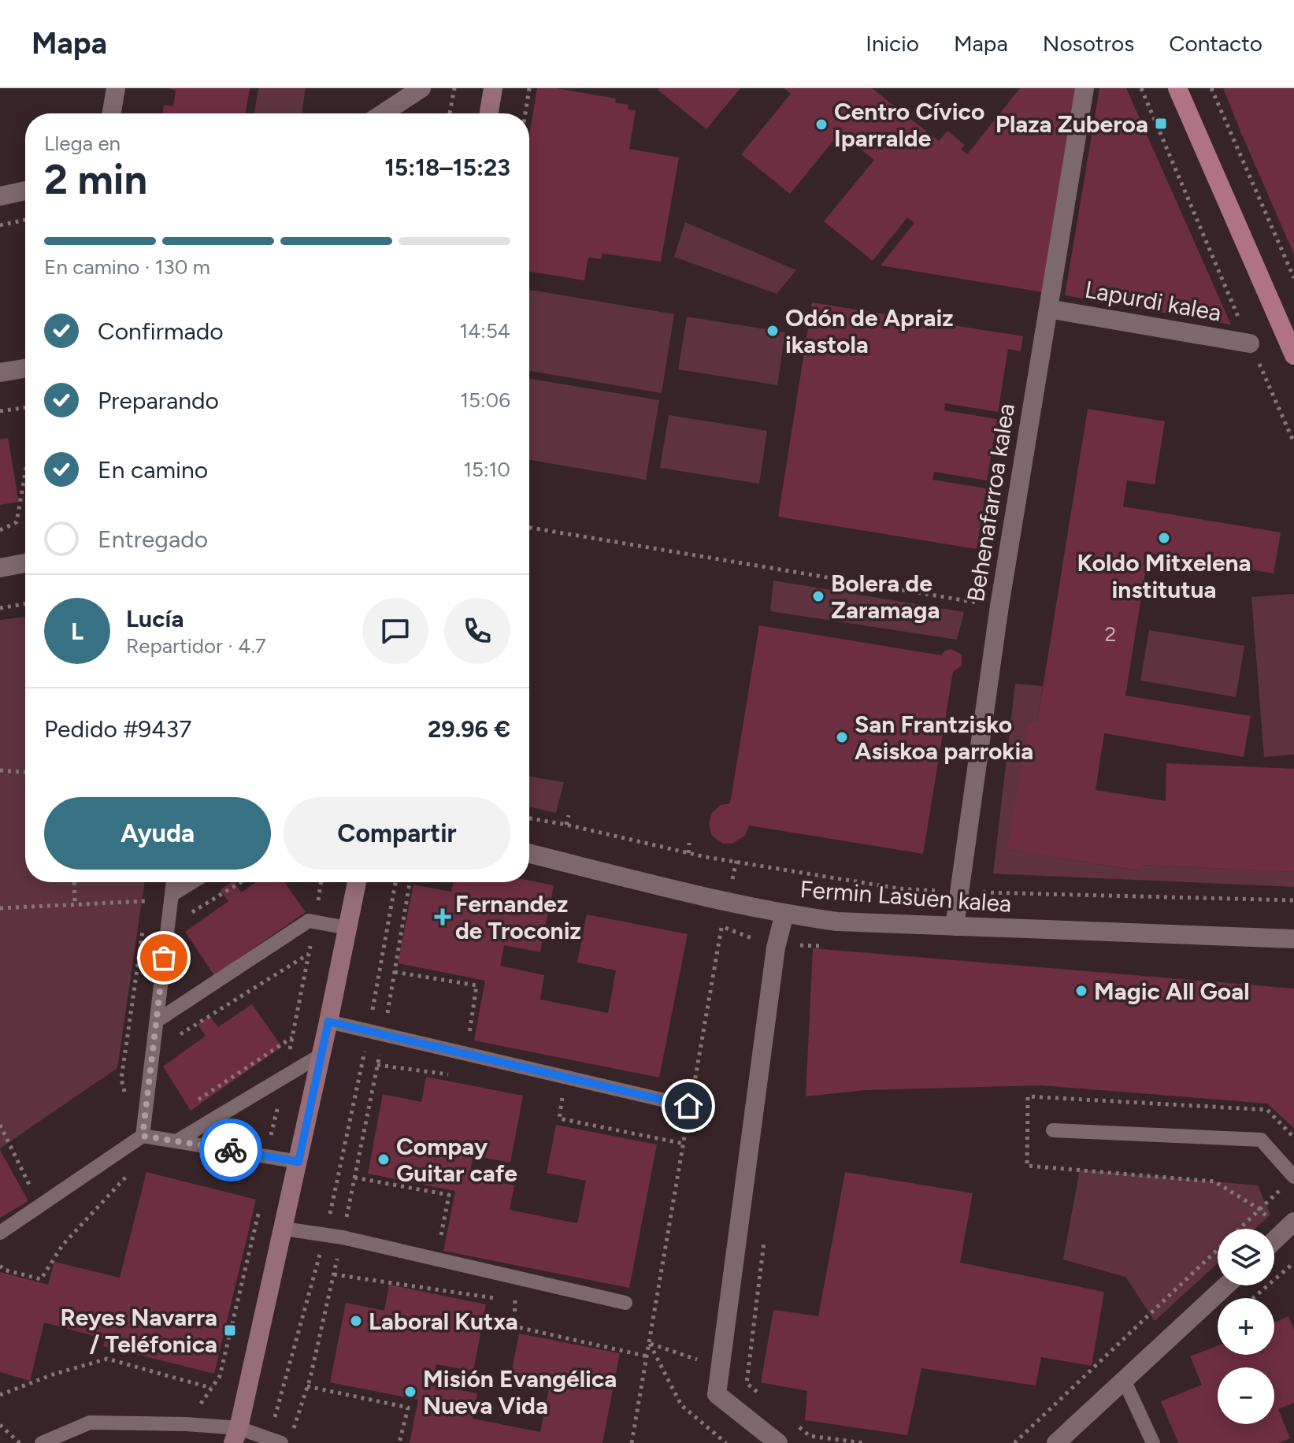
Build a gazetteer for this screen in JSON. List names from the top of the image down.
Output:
{
  "streets": {
    "street": ["Lapurdi kalea", "Behenafarroa kalea", "Fermin Lasuen kalea"]
  },
  "crossings": [
    ["Lapurdi kalea", "Behenafarroa kalea"],
    ["Behenafarroa kalea", "Fermin Lasuen kalea"]
  ],
  "places": {
    "transit": ["Plaza Zuberoa", "Reyes Navarra / Teléfonica"],
    "other": [
      "Centro Cívico Iparralde",
      "Odón de Apraiz ikastola",
      "Koldo Mitxelena institutua",
      "Bolera de Zaramaga",
      "San Frantzisko Asiskoa parrokia",
      "Magic All Goal",
      "Compay Guitar cafe",
      "Laboral Kutxa",
      "Misión Evangélica Nueva Vida"
    ],
    "health": ["Fernandez de Troconiz"]
  },
  "house_numbers": ["2"],
  "page": {
    "header": "Mapa",
    "nav": [
      "Inicio",
      "Mapa",
      "Nosotros",
      "Contacto"
    ],
    "heading": ["2 min", "Llega en", "15:18–15:23"],
    "panel": [
      "Lucía",
      "Repartidor · 4.7",
      "Pedido #9437",
      "29.96 €"
    ],
    "bar": "En camino · 130 m",
    "list": [
      ["Confirmado", "14:54"],
      ["Preparando", "15:06"],
      ["En camino", "15:10"],
      "Entregado"
    ],
    "round": "L",
    "buttons": ["Ayuda", "Compartir"],
    "map_buttons": ["+", "−"]
  }
}
